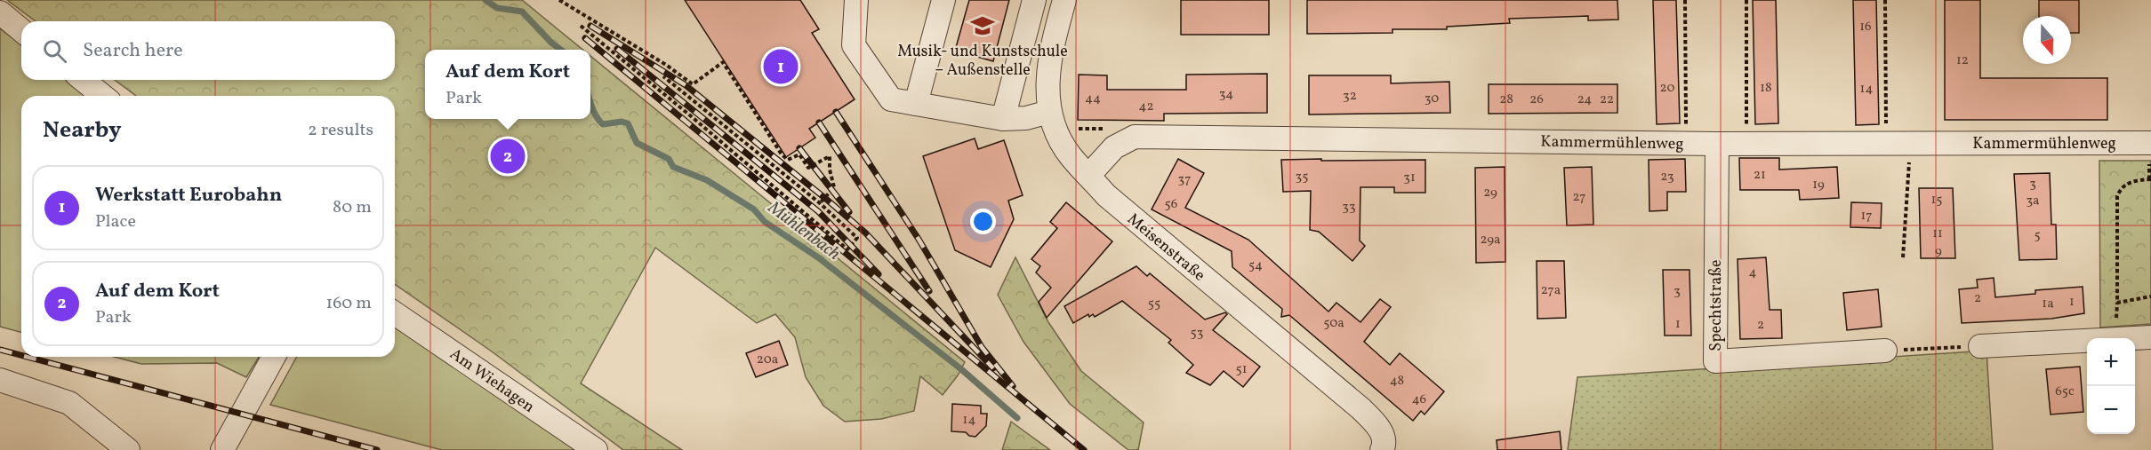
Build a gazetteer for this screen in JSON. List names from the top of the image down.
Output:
{
  "streets": {
    "street": [
      "Kammermühlenweg",
      "Meisenstraße",
      "Spechtstraße",
      "Am Wiehagen"
    ]
  },
  "crossings": [
    ["Kammermühlenweg", "Spechtstraße"]
  ],
  "water": ["Mühlenbach"],
  "places": {
    "school or university": ["Musik- und Kunstschule – Außenstelle"]
  },
  "house_numbers": [
    "16",
    "12",
    "20",
    "18",
    "14",
    "34",
    "32",
    "44",
    "30",
    "28",
    "26",
    "24",
    "22",
    "42",
    "21",
    "35",
    "23",
    "31",
    "37",
    "3",
    "19",
    "29",
    "27",
    "15",
    "3a",
    "56",
    "33",
    "17",
    "11",
    "5",
    "29a",
    "9",
    "54",
    "4",
    "27a",
    "3",
    "2",
    "1",
    "55",
    "1a",
    "50a",
    "1",
    "2",
    "53",
    "20a",
    "51",
    "48",
    "65c",
    "46",
    "14"
  ],
  "north": "bottom",
  "page": {
    "search": "Search here",
    "pins": ["1", "2"],
    "popup": ["Auf dem Kort", "Park"],
    "heading": ["Nearby", "2 results"],
    "list": [
      {
        "mark": "1",
        "name": "Werkstatt Eurobahn",
        "note": "Place",
        "value": "80 m"
      },
      {
        "mark": "2",
        "name": "Auf dem Kort",
        "note": "Park",
        "value": "160 m"
      }
    ],
    "map_buttons": ["+", "−"]
  }
}
